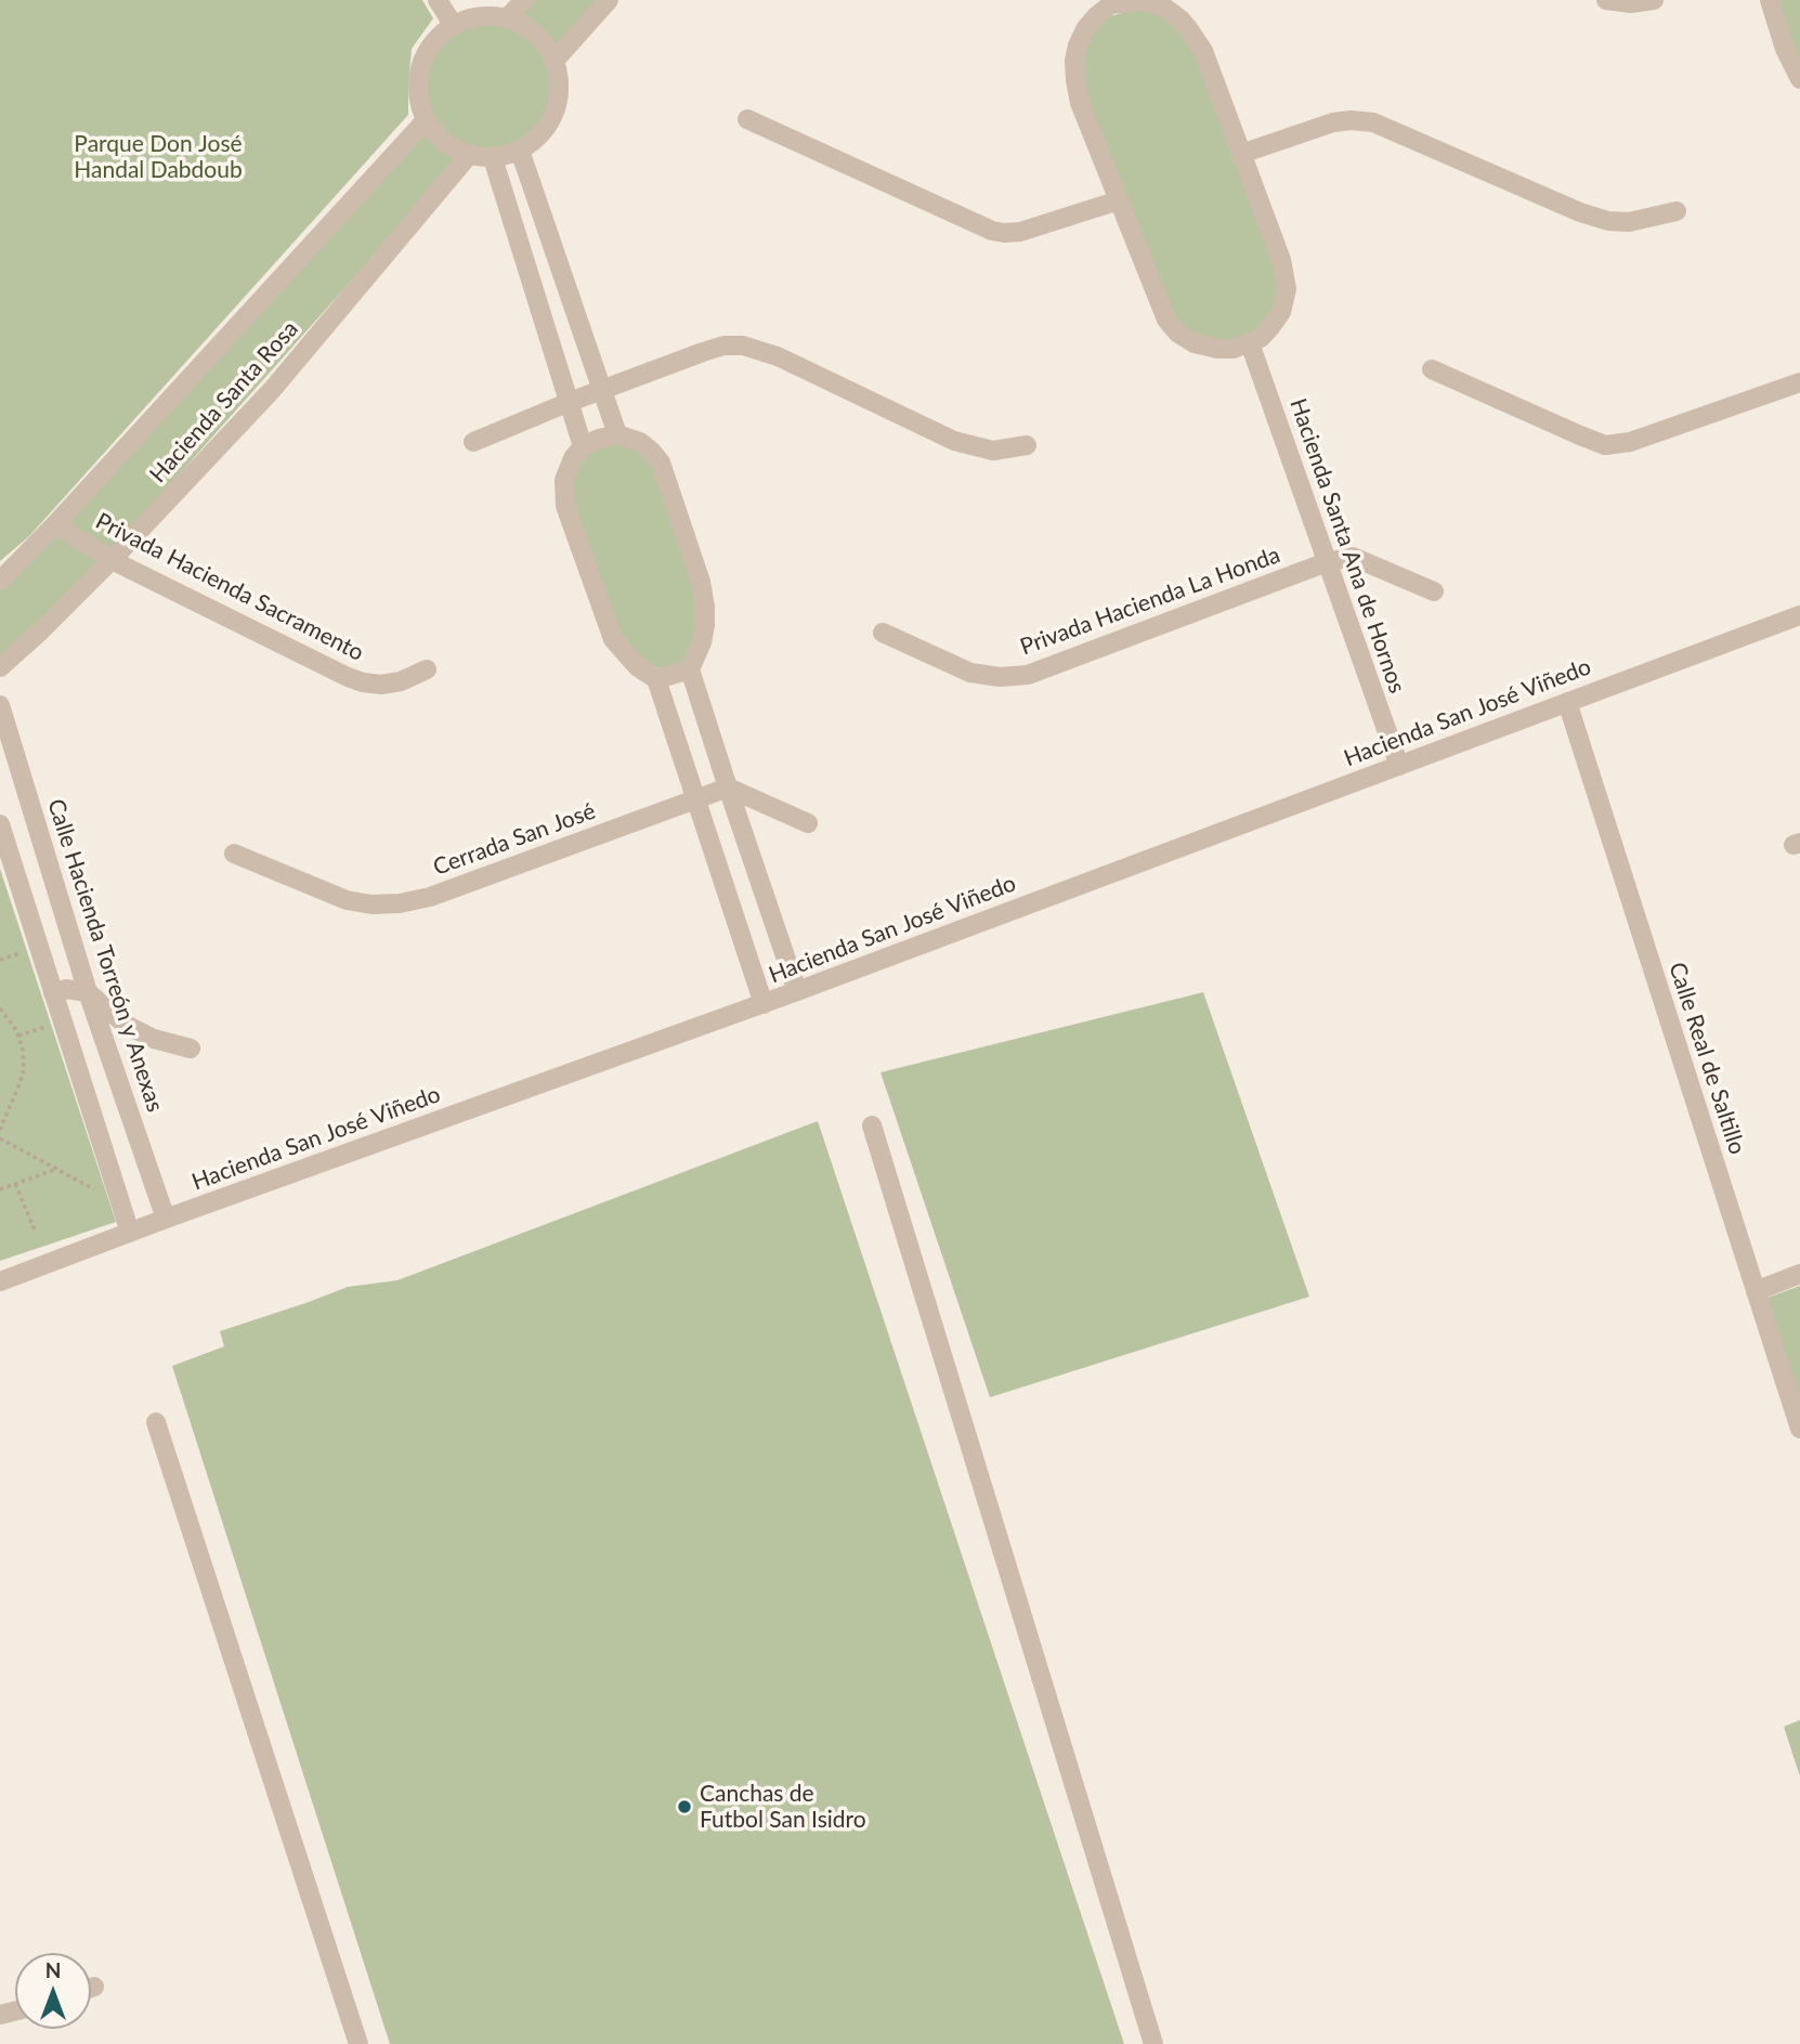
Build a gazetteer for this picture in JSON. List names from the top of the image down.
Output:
{
  "streets": {
    "street": [
      "Hacienda Santa Rosa",
      "Hacienda Santa Ana de Hornos",
      "Privada Hacienda Sacramento",
      "Privada Hacienda La Honda",
      "Hacienda San José Viñedo",
      "Cerrada San José",
      "Calle Hacienda Torreón y Anexas",
      "Calle Real de Saltillo"
    ]
  },
  "crossings": [
    ["Hacienda Santa Rosa", "Privada Hacienda Sacramento"],
    ["Hacienda Santa Ana de Hornos", "Privada Hacienda La Honda"],
    ["Hacienda Santa Ana de Hornos", "Hacienda San José Viñedo"],
    ["Hacienda San José Viñedo", "Calle Hacienda Torreón y Anexas"],
    ["Hacienda San José Viñedo", "Calle Real de Saltillo"]
  ],
  "parks": ["Parque Don José Handal Dabdoub"],
  "places": ["Canchas de Futbol San Isidro"],
  "north": "top"
}
